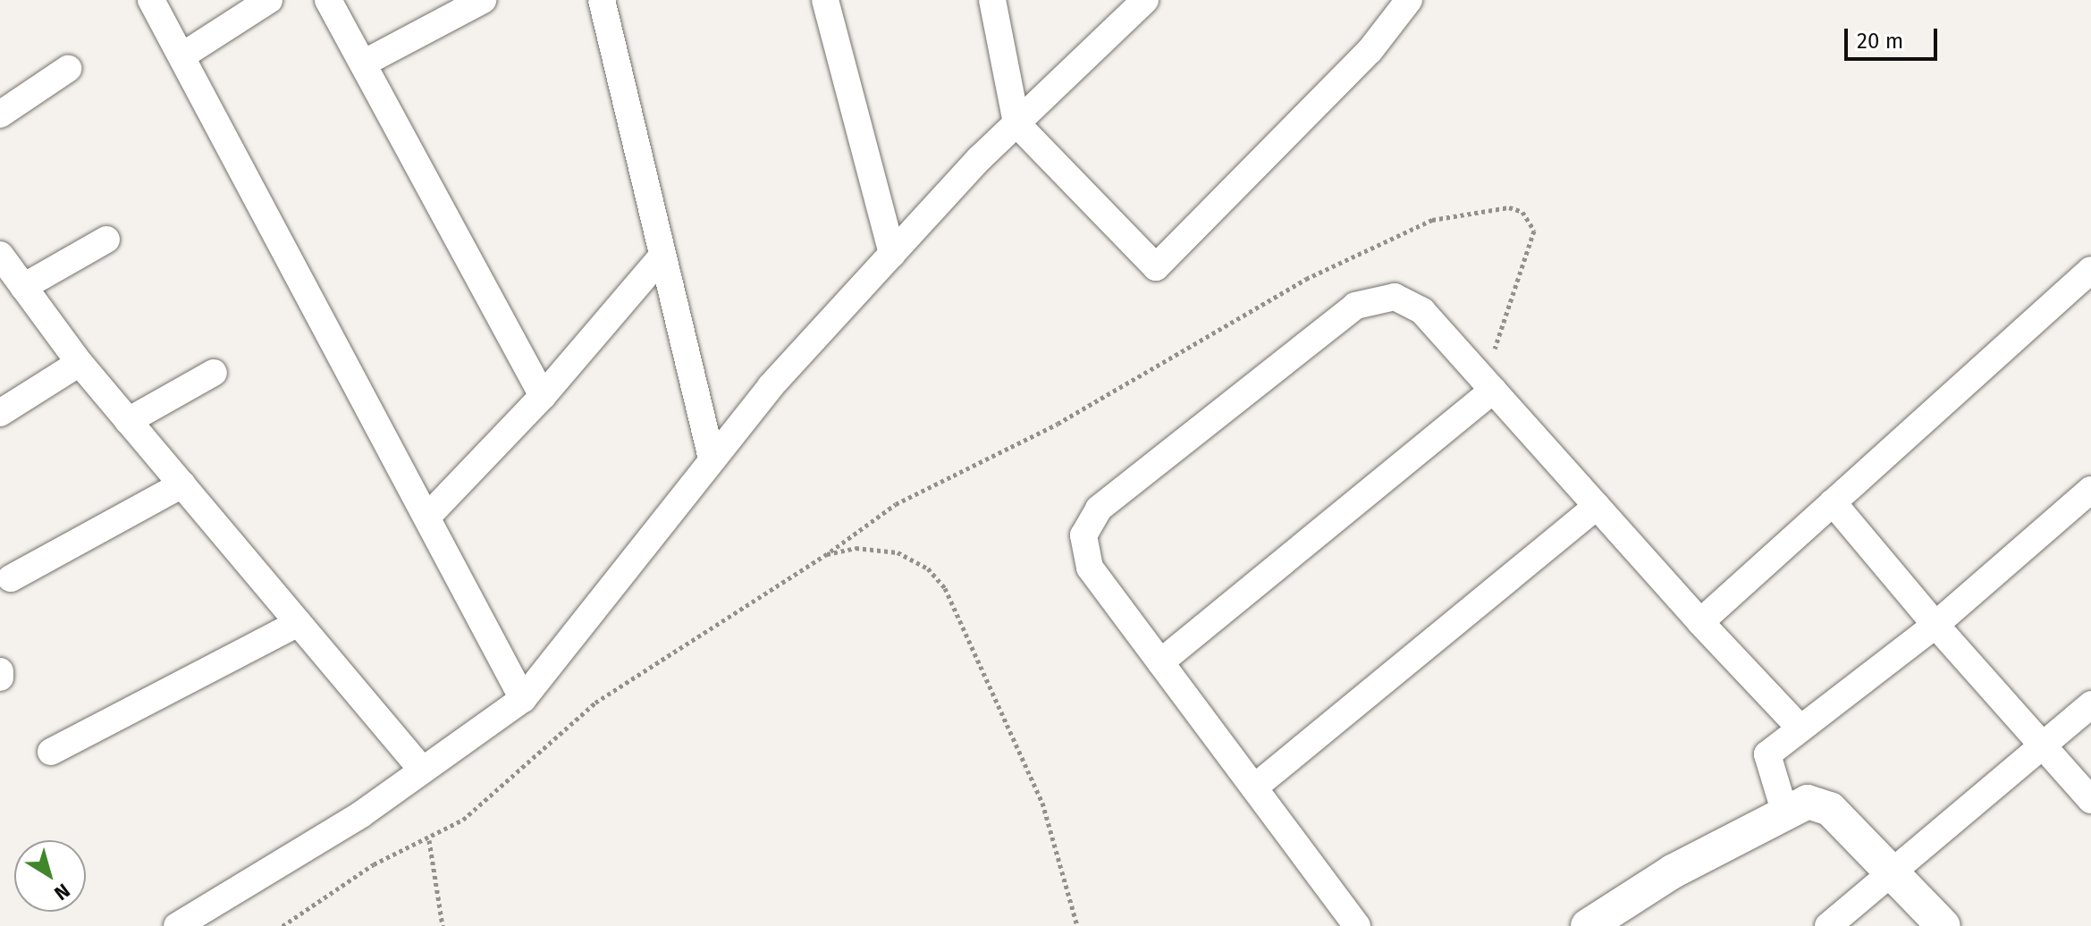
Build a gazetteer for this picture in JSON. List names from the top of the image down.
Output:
{
  "scale_bar": "20 m",
  "north": "bottom right"
}
